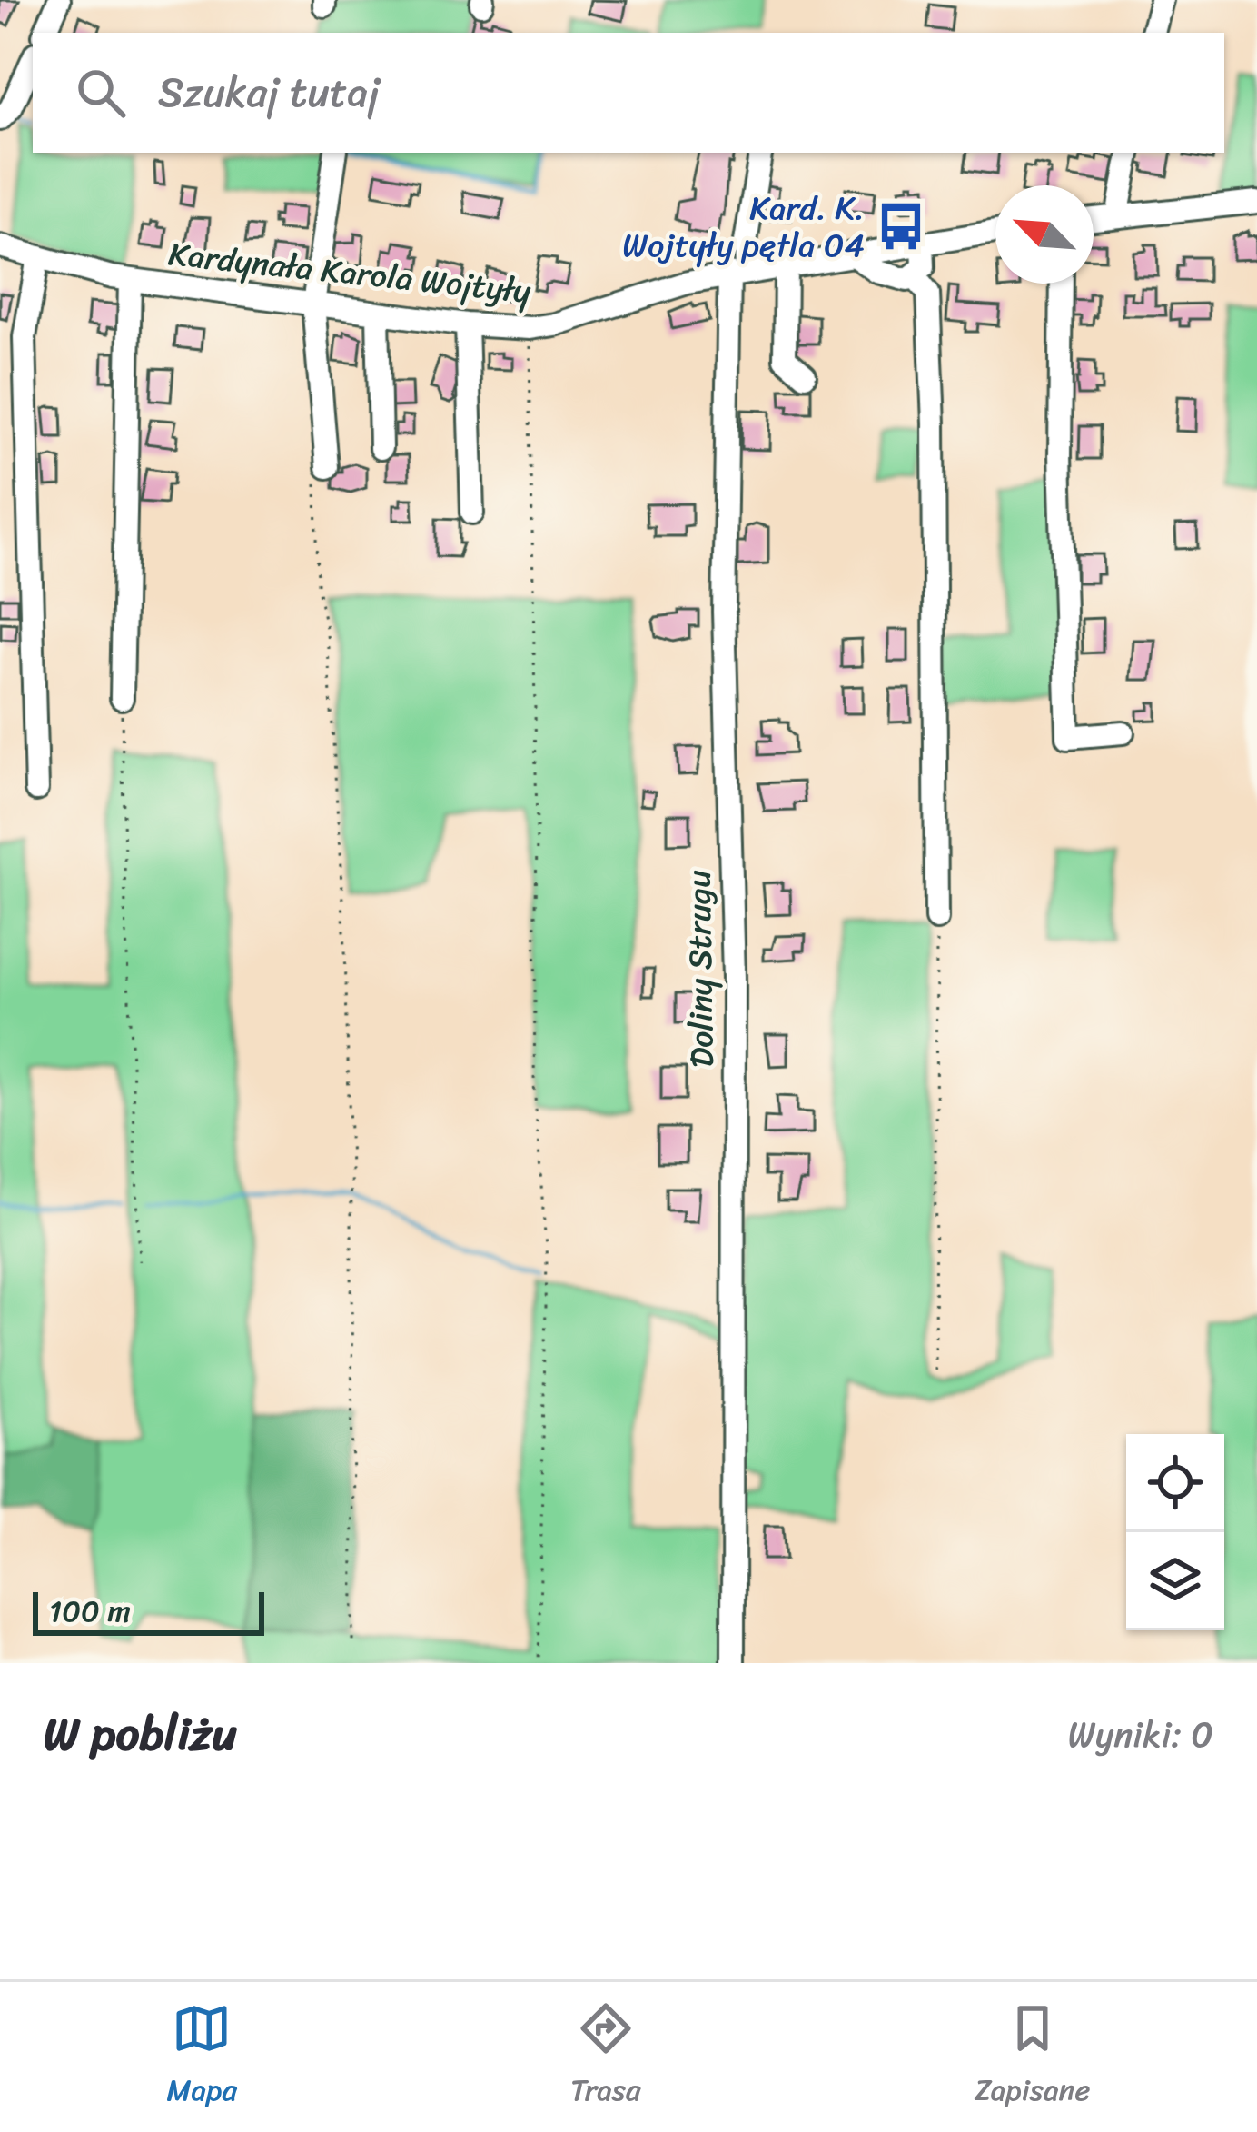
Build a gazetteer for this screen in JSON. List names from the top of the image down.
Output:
{
  "streets": {
    "street": ["Kardynała Karola Wojtyły", "Doliny Strugu"]
  },
  "crossings": [
    ["Kardynała Karola Wojtyły", "Doliny Strugu"]
  ],
  "places": {
    "bus stop": ["Kard. K. Wojtyły pętla 04"]
  },
  "scale_bar": "100 m",
  "north": "top left",
  "page": {
    "search": "Szukaj tutaj",
    "scale": "100 m",
    "heading": ["W pobliżu", "Wyniki: 0"],
    "nav": ["Mapa", "Trasa", "Zapisane"]
  }
}
